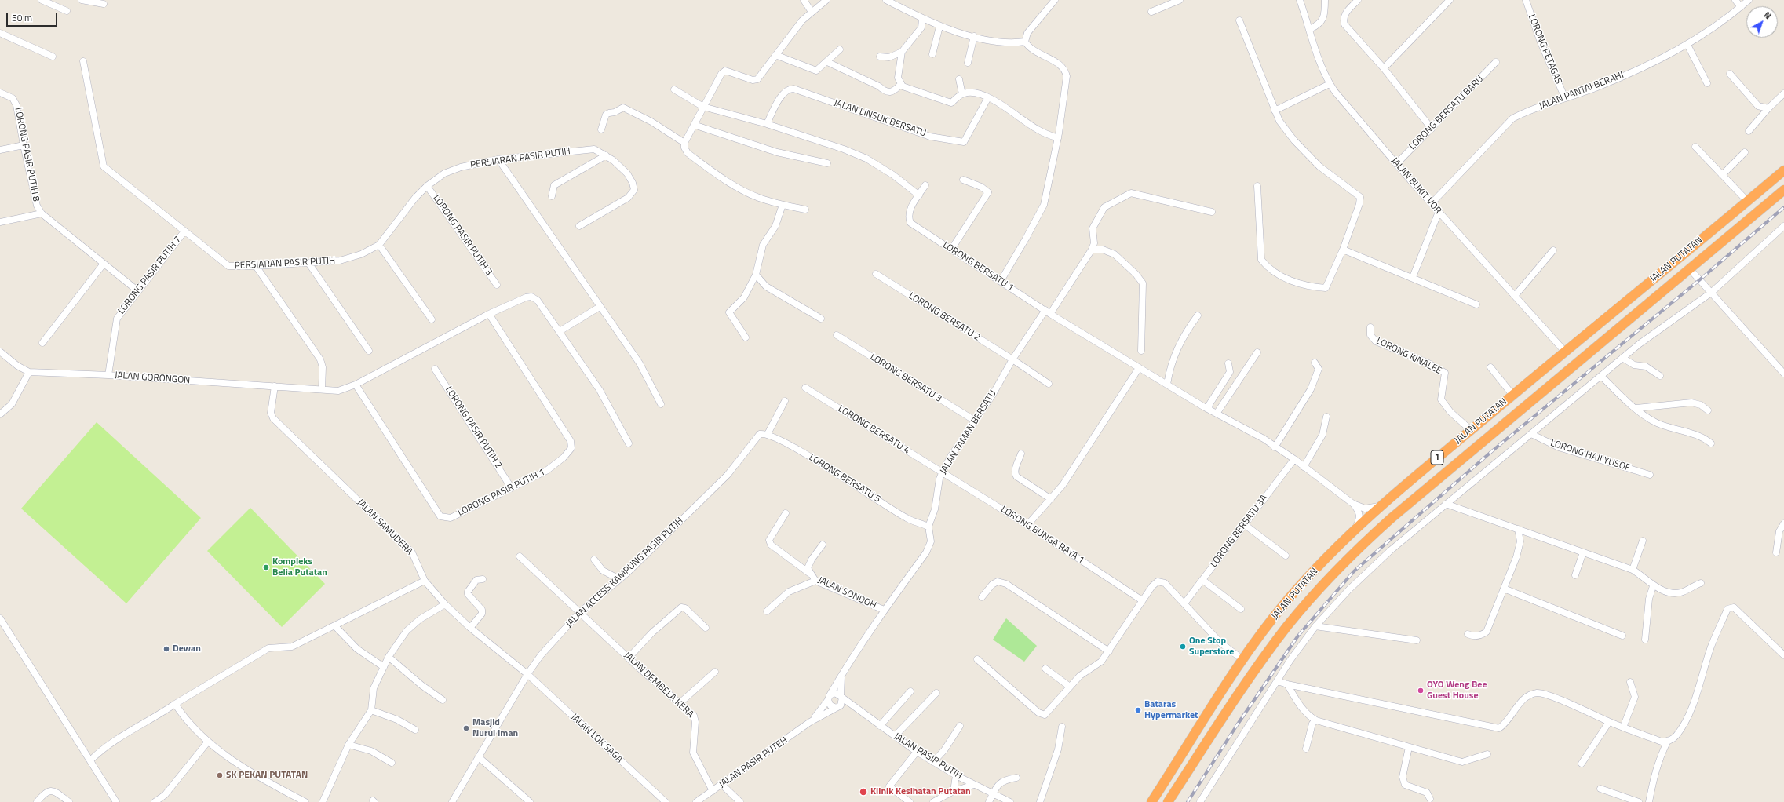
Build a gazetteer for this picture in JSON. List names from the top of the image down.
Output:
{
  "streets": {
    "highway": ["JALAN PUTATAN", "1"],
    "street": [
      "LORONG PETAGAS",
      "JALAN PANTAI BERAHI",
      "LORONG BERSATU BARU",
      "JALAN LINSUK BERSATU",
      "LORONG PASIR PUTIH 8",
      "PERSIARAN PASIR PUTIH",
      "JALAN BUKIT VOR",
      "LORONG PASIR PUTIH 3",
      "LORONG BERSATU 1",
      "LORONG PASIR PUTIH 7",
      "LORONG BERSATU 2",
      "LORONG KINALEE",
      "JALAN GORONGON",
      "LORONG BERSATU 3",
      "LORONG PASIR PUTIH 2",
      "LORONG BERSATU 4",
      "JALAN TAMAN BERSATU",
      "LORONG HAJI YUSOF",
      "LORONG BERSATU 5",
      "LORONG PASIR PUTIH 1",
      "JALAN SAMUDERA",
      "LORONG BERSATU 3A",
      "LORONG BUNGA RAYA 1",
      "JALAN ACCESS KAMPUNG PASIR PUTIH",
      "JALAN SONDOH",
      "JALAN DEMBELA KERA",
      "JALAN LOK SAGA",
      "JALAN PASIR PUTIH",
      "JALAN PASIR PUTEH"
    ]
  },
  "crossings": [
    ["LORONG PETAGAS", "JALAN PANTAI BERAHI"],
    ["JALAN PANTAI BERAHI", "JALAN BUKIT VOR"],
    ["LORONG BERSATU BARU", "JALAN BUKIT VOR"],
    ["LORONG PASIR PUTIH 8", "LORONG PASIR PUTIH 7"],
    ["PERSIARAN PASIR PUTIH", "LORONG PASIR PUTIH 3"],
    ["PERSIARAN PASIR PUTIH", "LORONG PASIR PUTIH 7"],
    ["JALAN BUKIT VOR", "JALAN PUTATAN"],
    ["JALAN PUTATAN", "LORONG KINALEE"],
    ["LORONG BERSATU 1", "JALAN TAMAN BERSATU"],
    ["LORONG BERSATU 1", "LORONG BERSATU 3A"],
    ["LORONG PASIR PUTIH 7", "JALAN GORONGON"],
    ["LORONG BERSATU 2", "JALAN TAMAN BERSATU"],
    ["JALAN GORONGON", "LORONG PASIR PUTIH 1"],
    ["JALAN GORONGON", "JALAN SAMUDERA"],
    ["LORONG BERSATU 3", "JALAN TAMAN BERSATU"],
    ["LORONG PASIR PUTIH 2", "LORONG PASIR PUTIH 1"],
    ["LORONG BERSATU 4", "JALAN TAMAN BERSATU"],
    ["LORONG BERSATU 4", "LORONG BUNGA RAYA 1"],
    ["JALAN TAMAN BERSATU", "LORONG BERSATU 5"],
    ["JALAN TAMAN BERSATU", "LORONG BUNGA RAYA 1"],
    ["JALAN TAMAN BERSATU", "JALAN SONDOH"],
    ["JALAN TAMAN BERSATU", "JALAN PASIR PUTIH"],
    ["JALAN TAMAN BERSATU", "JALAN PASIR PUTEH"],
    ["LORONG BERSATU 5", "JALAN ACCESS KAMPUNG PASIR PUTIH"],
    ["JALAN SAMUDERA", "JALAN ACCESS KAMPUNG PASIR PUTIH"],
    ["JALAN SAMUDERA", "JALAN LOK SAGA"],
    ["JALAN ACCESS KAMPUNG PASIR PUTIH", "JALAN DEMBELA KERA"],
    ["JALAN ACCESS KAMPUNG PASIR PUTIH", "JALAN LOK SAGA"],
    ["JALAN DEMBELA KERA", "JALAN PASIR PUTEH"],
    ["JALAN PASIR PUTIH", "JALAN PASIR PUTEH"]
  ],
  "places": [
    "Kompleks Belia Putatan",
    "One Stop Superstore",
    "Dewan",
    "OYO Weng Bee Guest House",
    "Bataras Hypermarket",
    "Masjid Nurul Iman",
    "SK PEKAN PUTATAN",
    "Klinik Kesihatan Putatan"
  ],
  "scale_bar": "50 m",
  "north": "top right"
}
